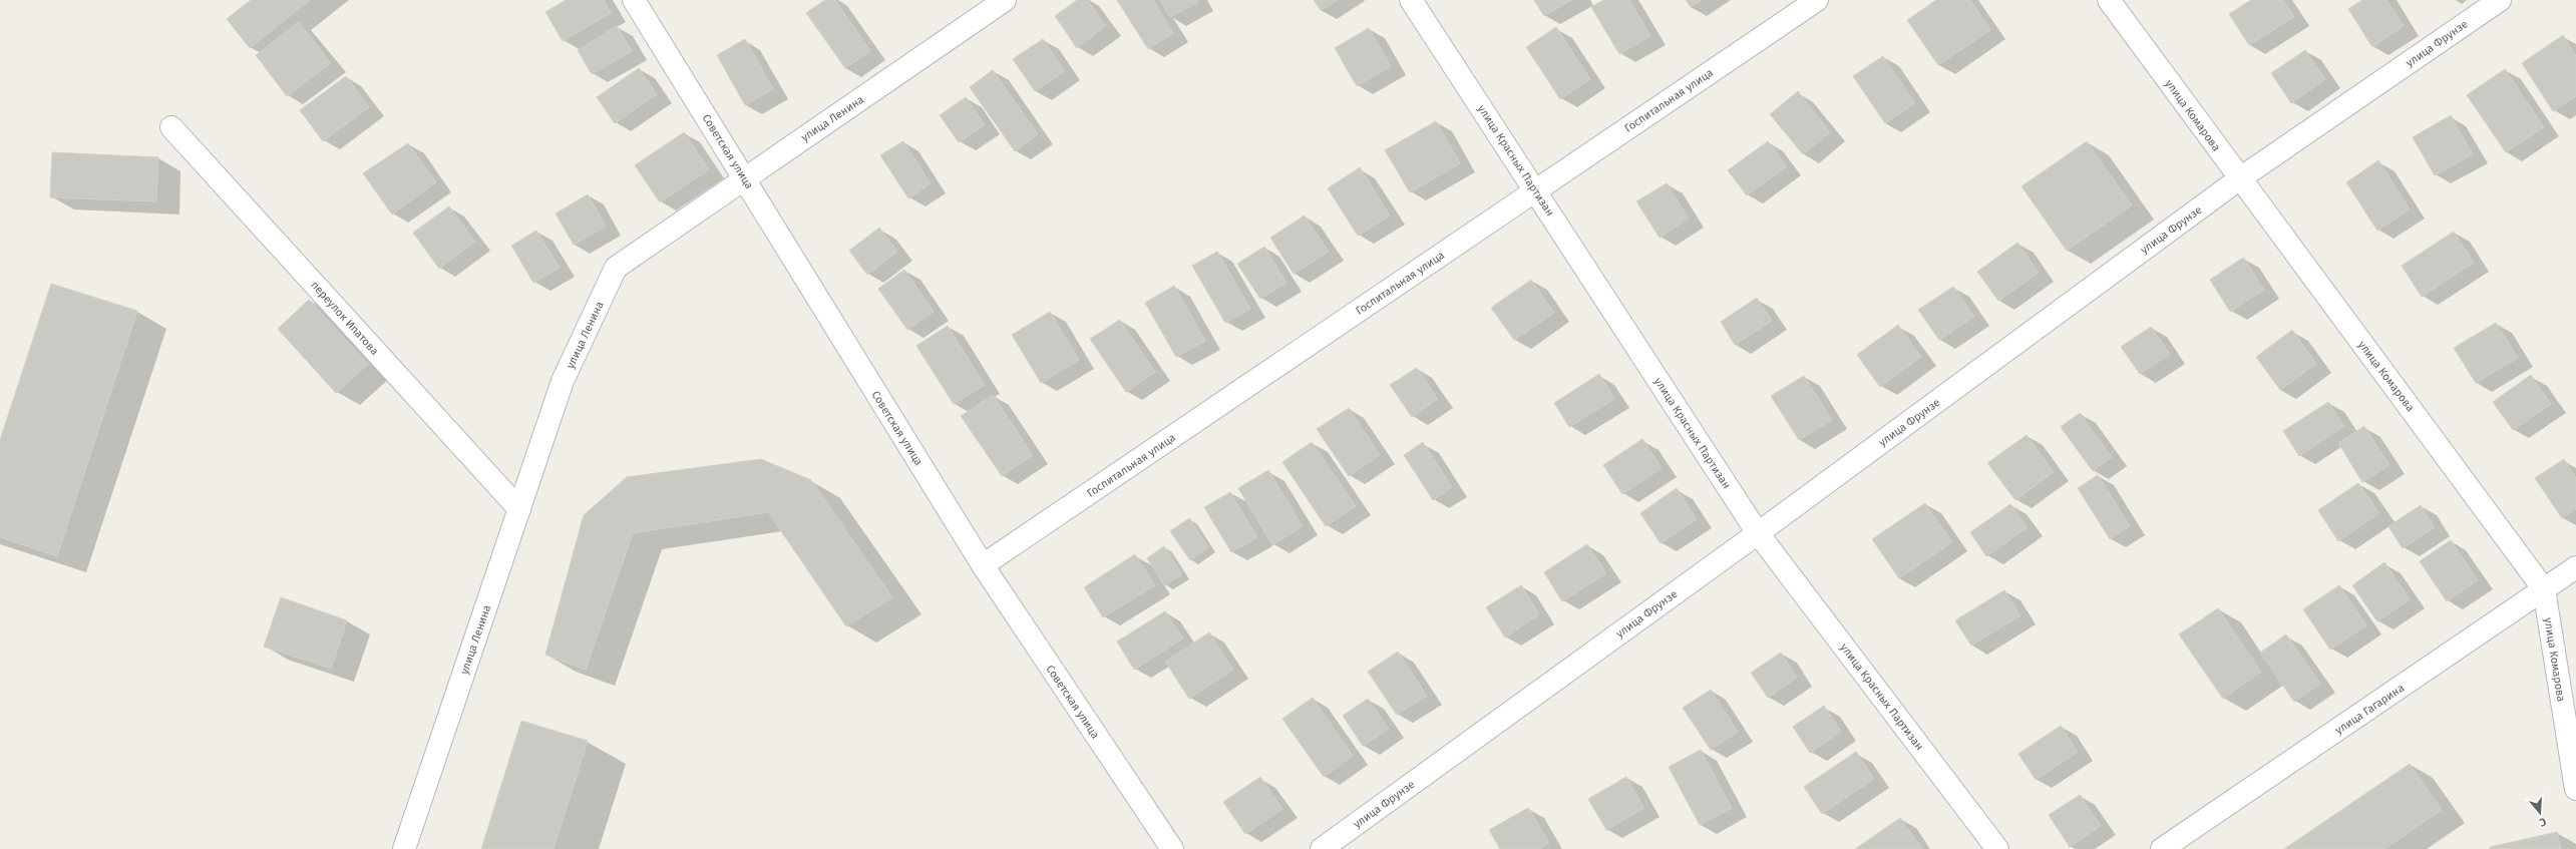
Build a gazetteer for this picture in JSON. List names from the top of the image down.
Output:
{
  "streets": {
    "street": [
      "улица Фрунзе",
      "Госпитальная улица",
      "улица Комарова",
      "улица Ленина",
      "Советская улица",
      "улица Красных Партизан",
      "переулок Ипатова",
      "улица Гагарина"
    ]
  },
  "crossings": [
    ["улица Фрунзе", "улица Комарова"],
    ["улица Фрунзе", "улица Красных Партизан"],
    ["Госпитальная улица", "Советская улица"],
    ["Госпитальная улица", "улица Красных Партизан"],
    ["улица Комарова", "улица Гагарина"],
    ["улица Ленина", "Советская улица"],
    ["улица Ленина", "переулок Ипатова"]
  ],
  "north": "bottom"
}
